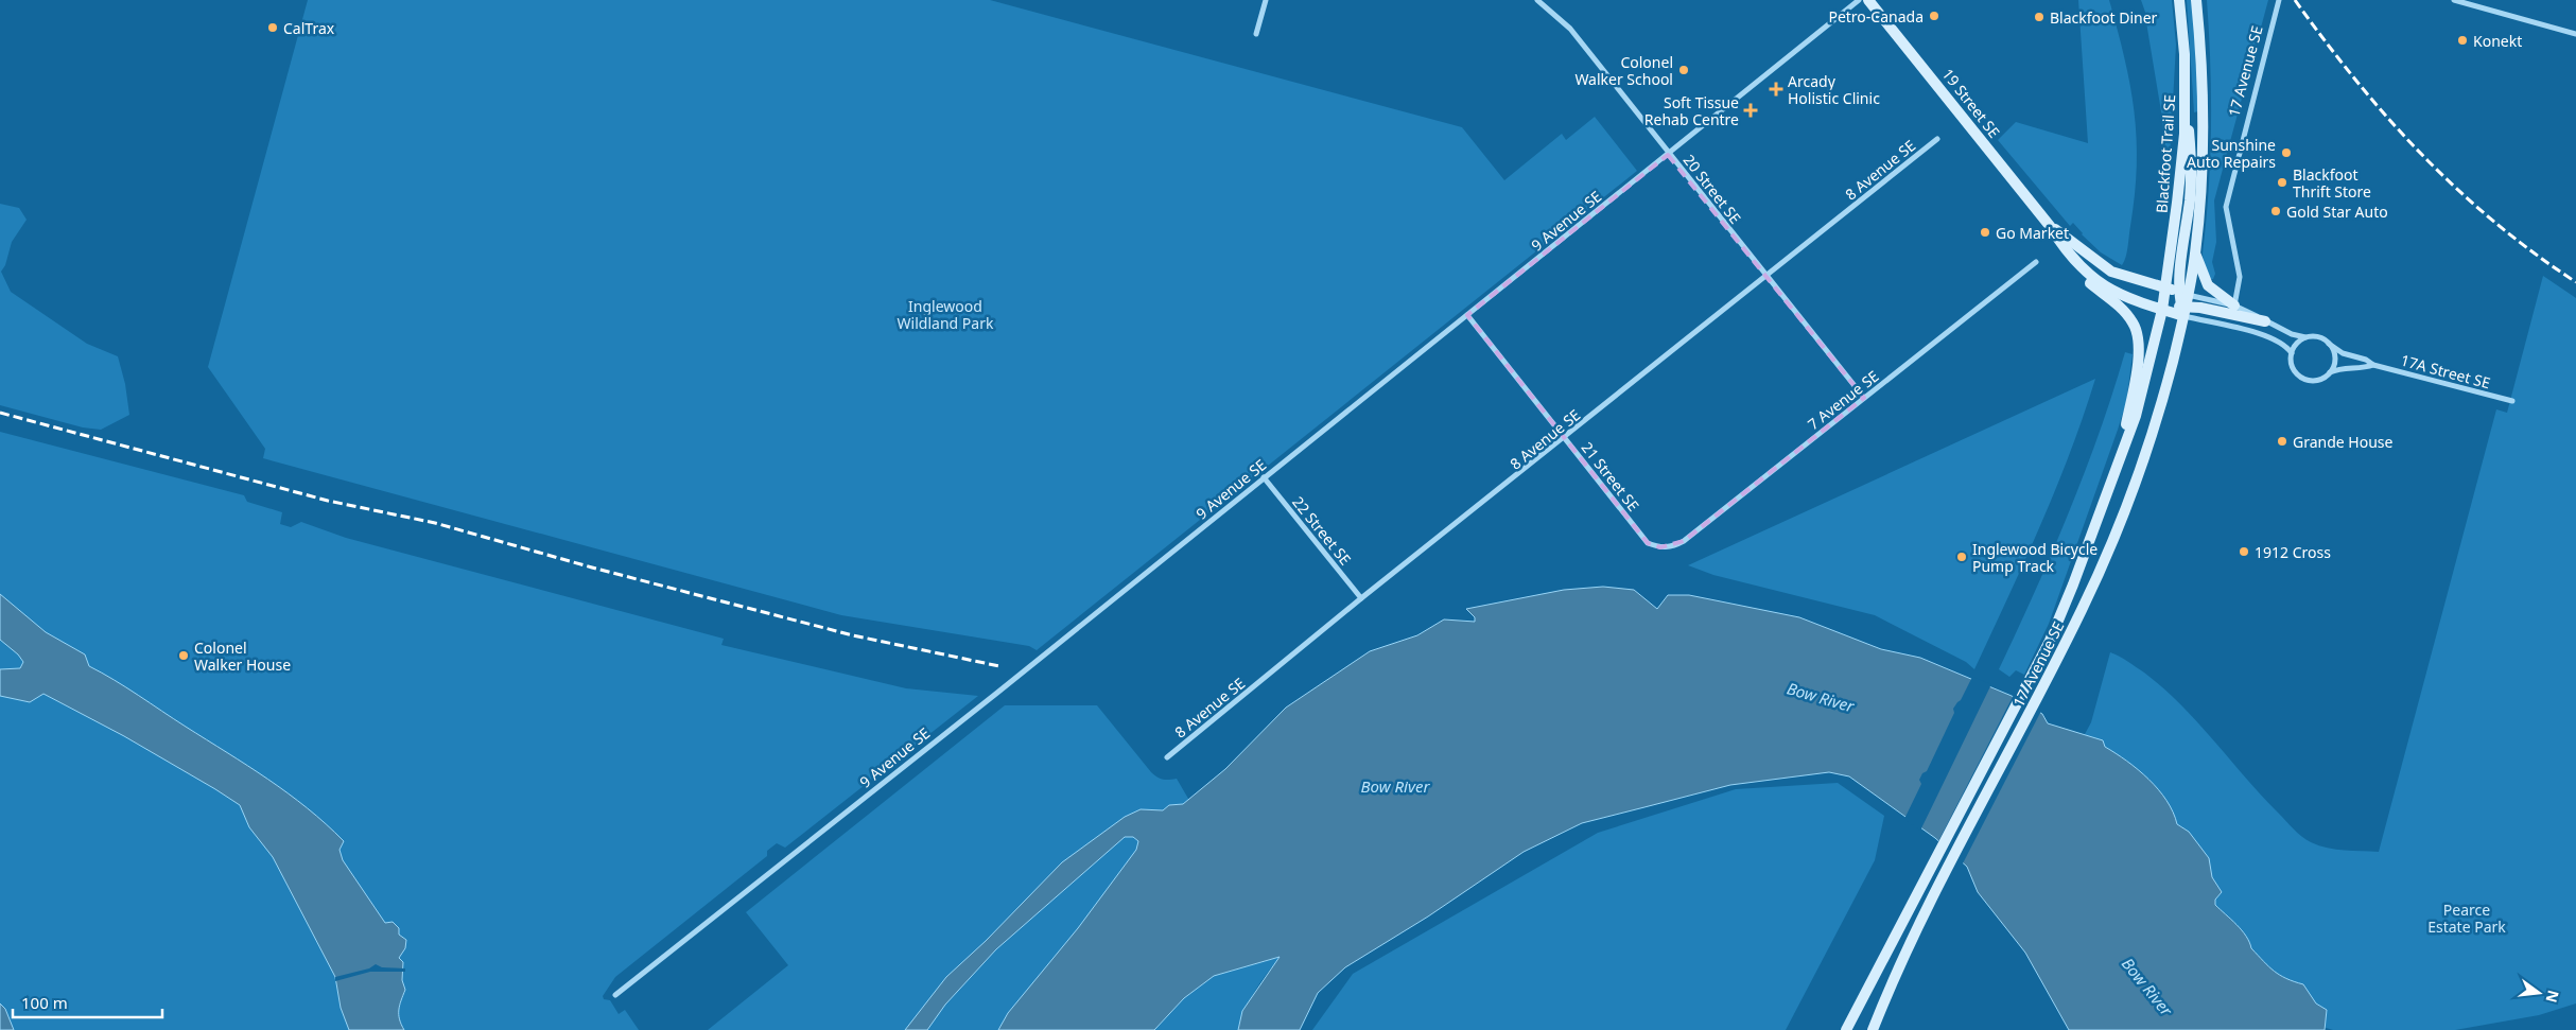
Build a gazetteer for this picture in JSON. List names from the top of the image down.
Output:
{
  "streets": {
    "main road": ["17 Avenue SE", "19 Street SE", "Blackfoot Trail SE"],
    "street": [
      "8 Avenue SE",
      "20 Street SE",
      "9 Avenue SE",
      "17A Street SE",
      "7 Avenue SE",
      "21 Street SE",
      "22 Street SE"
    ]
  },
  "crossings": [
    ["17 Avenue SE", "19 Street SE"],
    ["17 Avenue SE", "Blackfoot Trail SE"],
    ["19 Street SE", "Blackfoot Trail SE"],
    ["8 Avenue SE", "20 Street SE"],
    ["8 Avenue SE", "21 Street SE"],
    ["8 Avenue SE", "22 Street SE"],
    ["20 Street SE", "9 Avenue SE"],
    ["20 Street SE", "7 Avenue SE"],
    ["9 Avenue SE", "21 Street SE"],
    ["9 Avenue SE", "22 Street SE"],
    ["7 Avenue SE", "21 Street SE"]
  ],
  "water": ["Bow River"],
  "parks": ["Inglewood Wildland Park", "Pearce Estate Park"],
  "places": {
    "other": [
      "Petro-Canada",
      "Blackfoot Diner",
      "CalTrax",
      "Konekt",
      "Colonel Walker School",
      "Sunshine Auto Repairs",
      "Blackfoot Thrift Store",
      "Gold Star Auto",
      "Go Market",
      "Grande House",
      "1912 Cross",
      "Inglewood Bicycle Pump Track",
      "Colonel Walker House"
    ],
    "health": ["Arcady Holistic Clinic", "Soft Tissue Rehab Centre"]
  },
  "scale_bar": "100 m",
  "north": "right"
}
